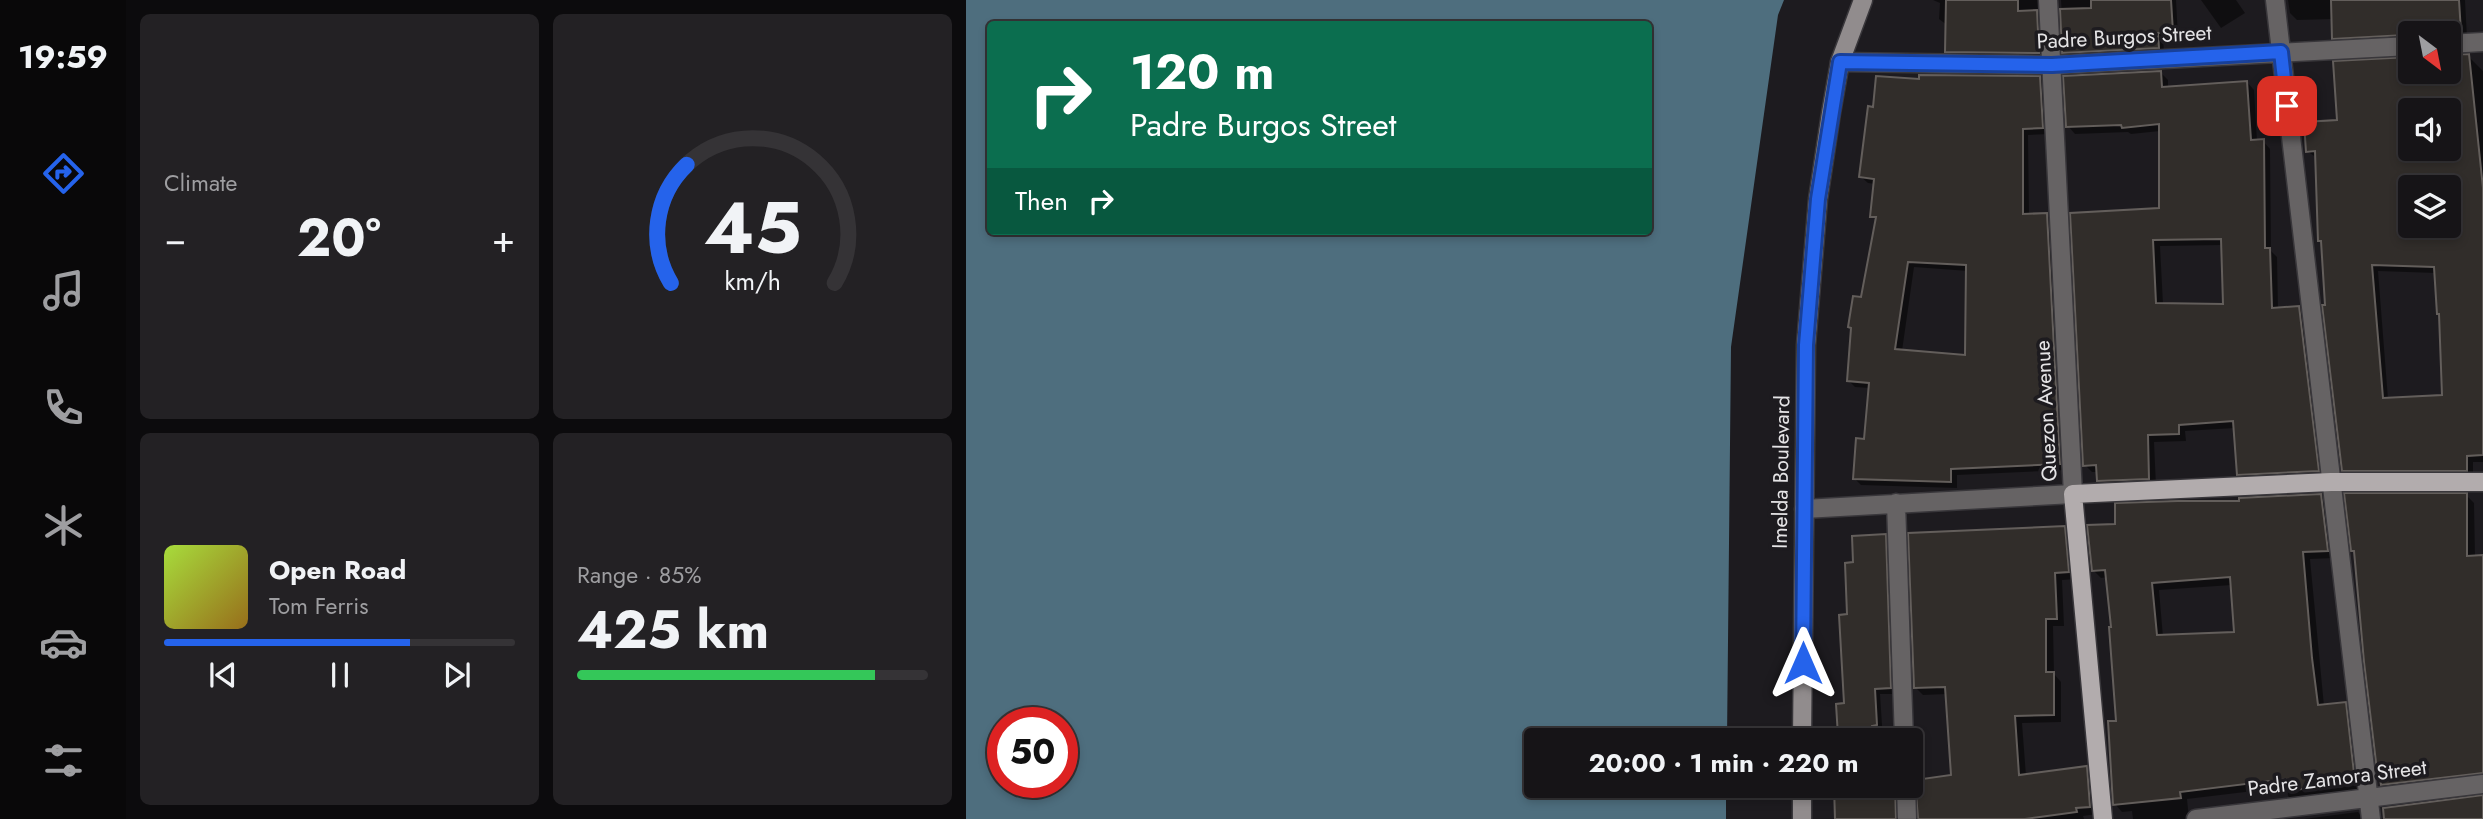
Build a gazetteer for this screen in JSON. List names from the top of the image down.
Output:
{
  "streets": {
    "main road": ["Quezon Avenue", "Imelda Boulevard"],
    "street": ["Padre Burgos Street", "Padre Zamora Street"]
  },
  "crossings": [
    ["Padre Burgos Street", "Quezon Avenue"],
    ["Padre Burgos Street", "Imelda Boulevard"]
  ],
  "north": "bottom right",
  "page": {
    "tabs": "19:59",
    "tile": [
      "Climate",
      ["Range · 85%", "425 km"]
    ],
    "turn": ["120 m", "Padre Burgos Street"],
    "then": "Then",
    "heat": ["−", "20°", "+"],
    "song": ["Open Road", "Tom Ferris"],
    "limit": "50",
    "trip": "20:00 · 1 min · 220 m",
    "gauge": ["45", "km/h"]
  }
}
